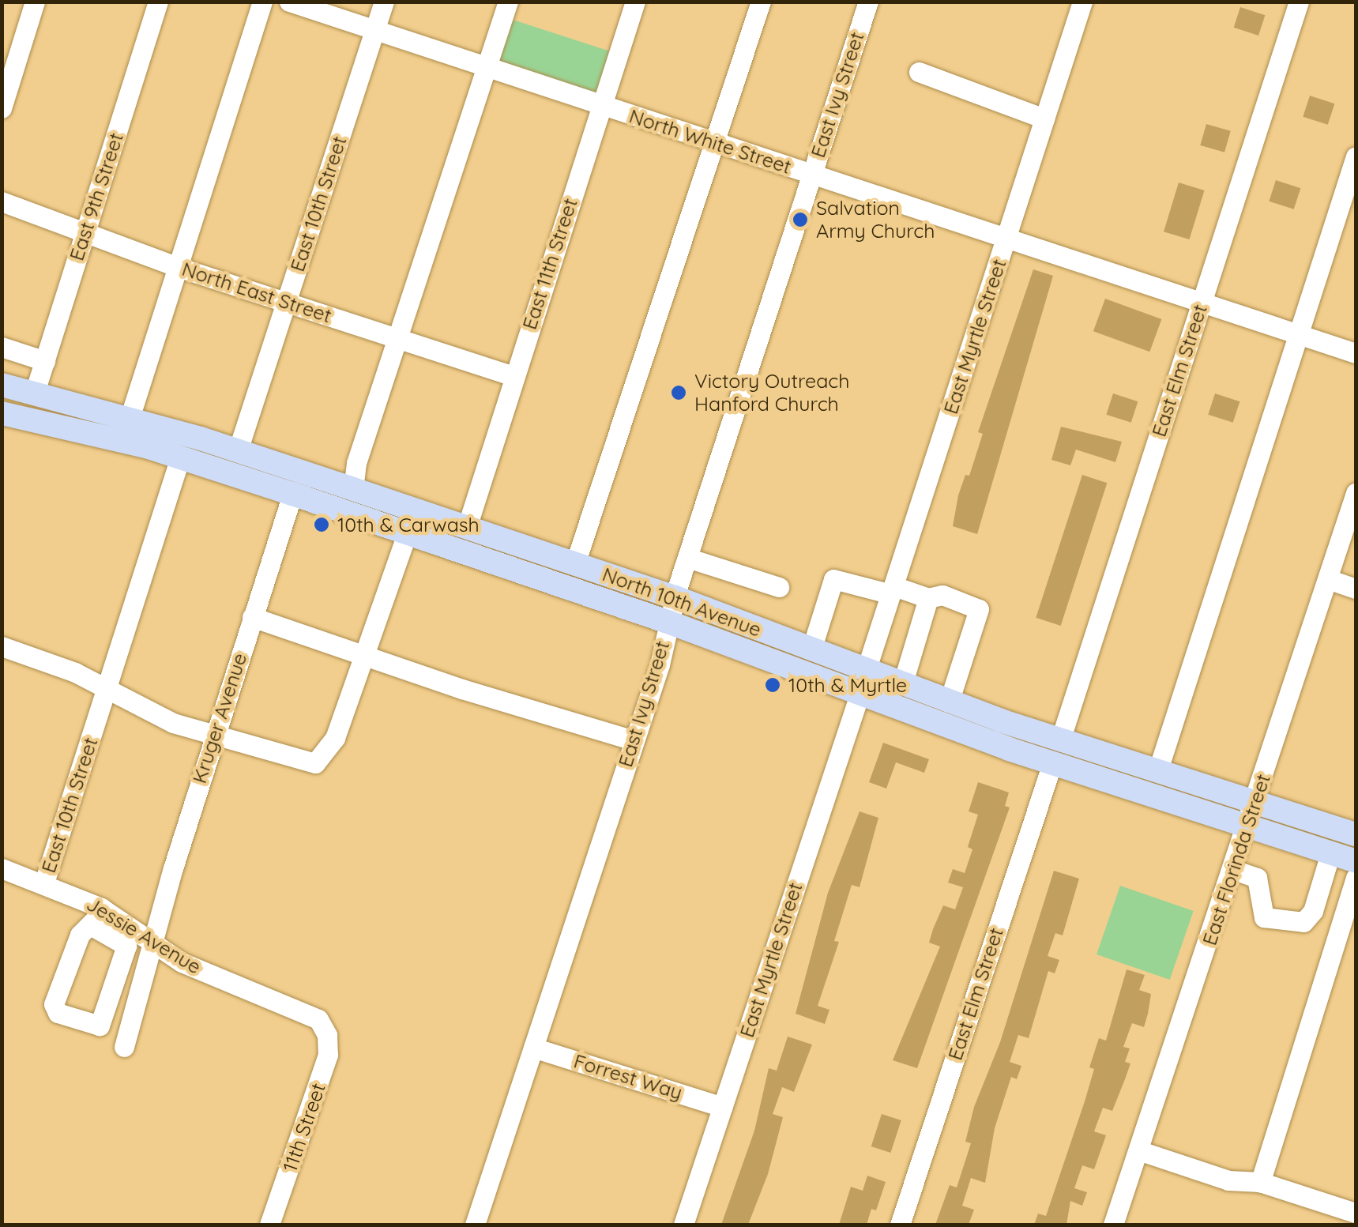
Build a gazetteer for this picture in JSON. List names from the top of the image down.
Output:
{
  "streets": {
    "main road": ["North 10th Avenue"],
    "street": [
      "East Ivy Street",
      "North White Street",
      "East 9th Street",
      "East 10th Street",
      "East 11th Street",
      "North East Street",
      "East Myrtle Street",
      "East Elm Street",
      "Kruger Avenue",
      "East Florinda Street",
      "Jessie Avenue",
      "Forrest Way",
      "11th Street"
    ]
  },
  "crossings": [
    ["East Ivy Street", "North White Street"],
    ["East Ivy Street", "North 10th Avenue"],
    ["East Ivy Street", "Forrest Way"],
    ["North White Street", "East 10th Street"],
    ["North White Street", "East 11th Street"],
    ["North White Street", "East Myrtle Street"],
    ["North White Street", "East Elm Street"],
    ["East 9th Street", "North East Street"],
    ["East 9th Street", "North 10th Avenue"],
    ["East 10th Street", "North East Street"],
    ["East 10th Street", "North 10th Avenue"],
    ["East 10th Street", "Jessie Avenue"],
    ["East 11th Street", "North East Street"],
    ["East 11th Street", "North 10th Avenue"],
    ["East Myrtle Street", "North 10th Avenue"],
    ["East Myrtle Street", "Forrest Way"],
    ["East Elm Street", "North 10th Avenue"],
    ["North 10th Avenue", "Kruger Avenue"],
    ["North 10th Avenue", "East Florinda Street"],
    ["Kruger Avenue", "Jessie Avenue"],
    ["Jessie Avenue", "11th Street"]
  ],
  "places": [
    "Salvation Army Church",
    "Victory Outreach Hanford Church",
    "10th & Carwash",
    "10th & Myrtle"
  ]
}
